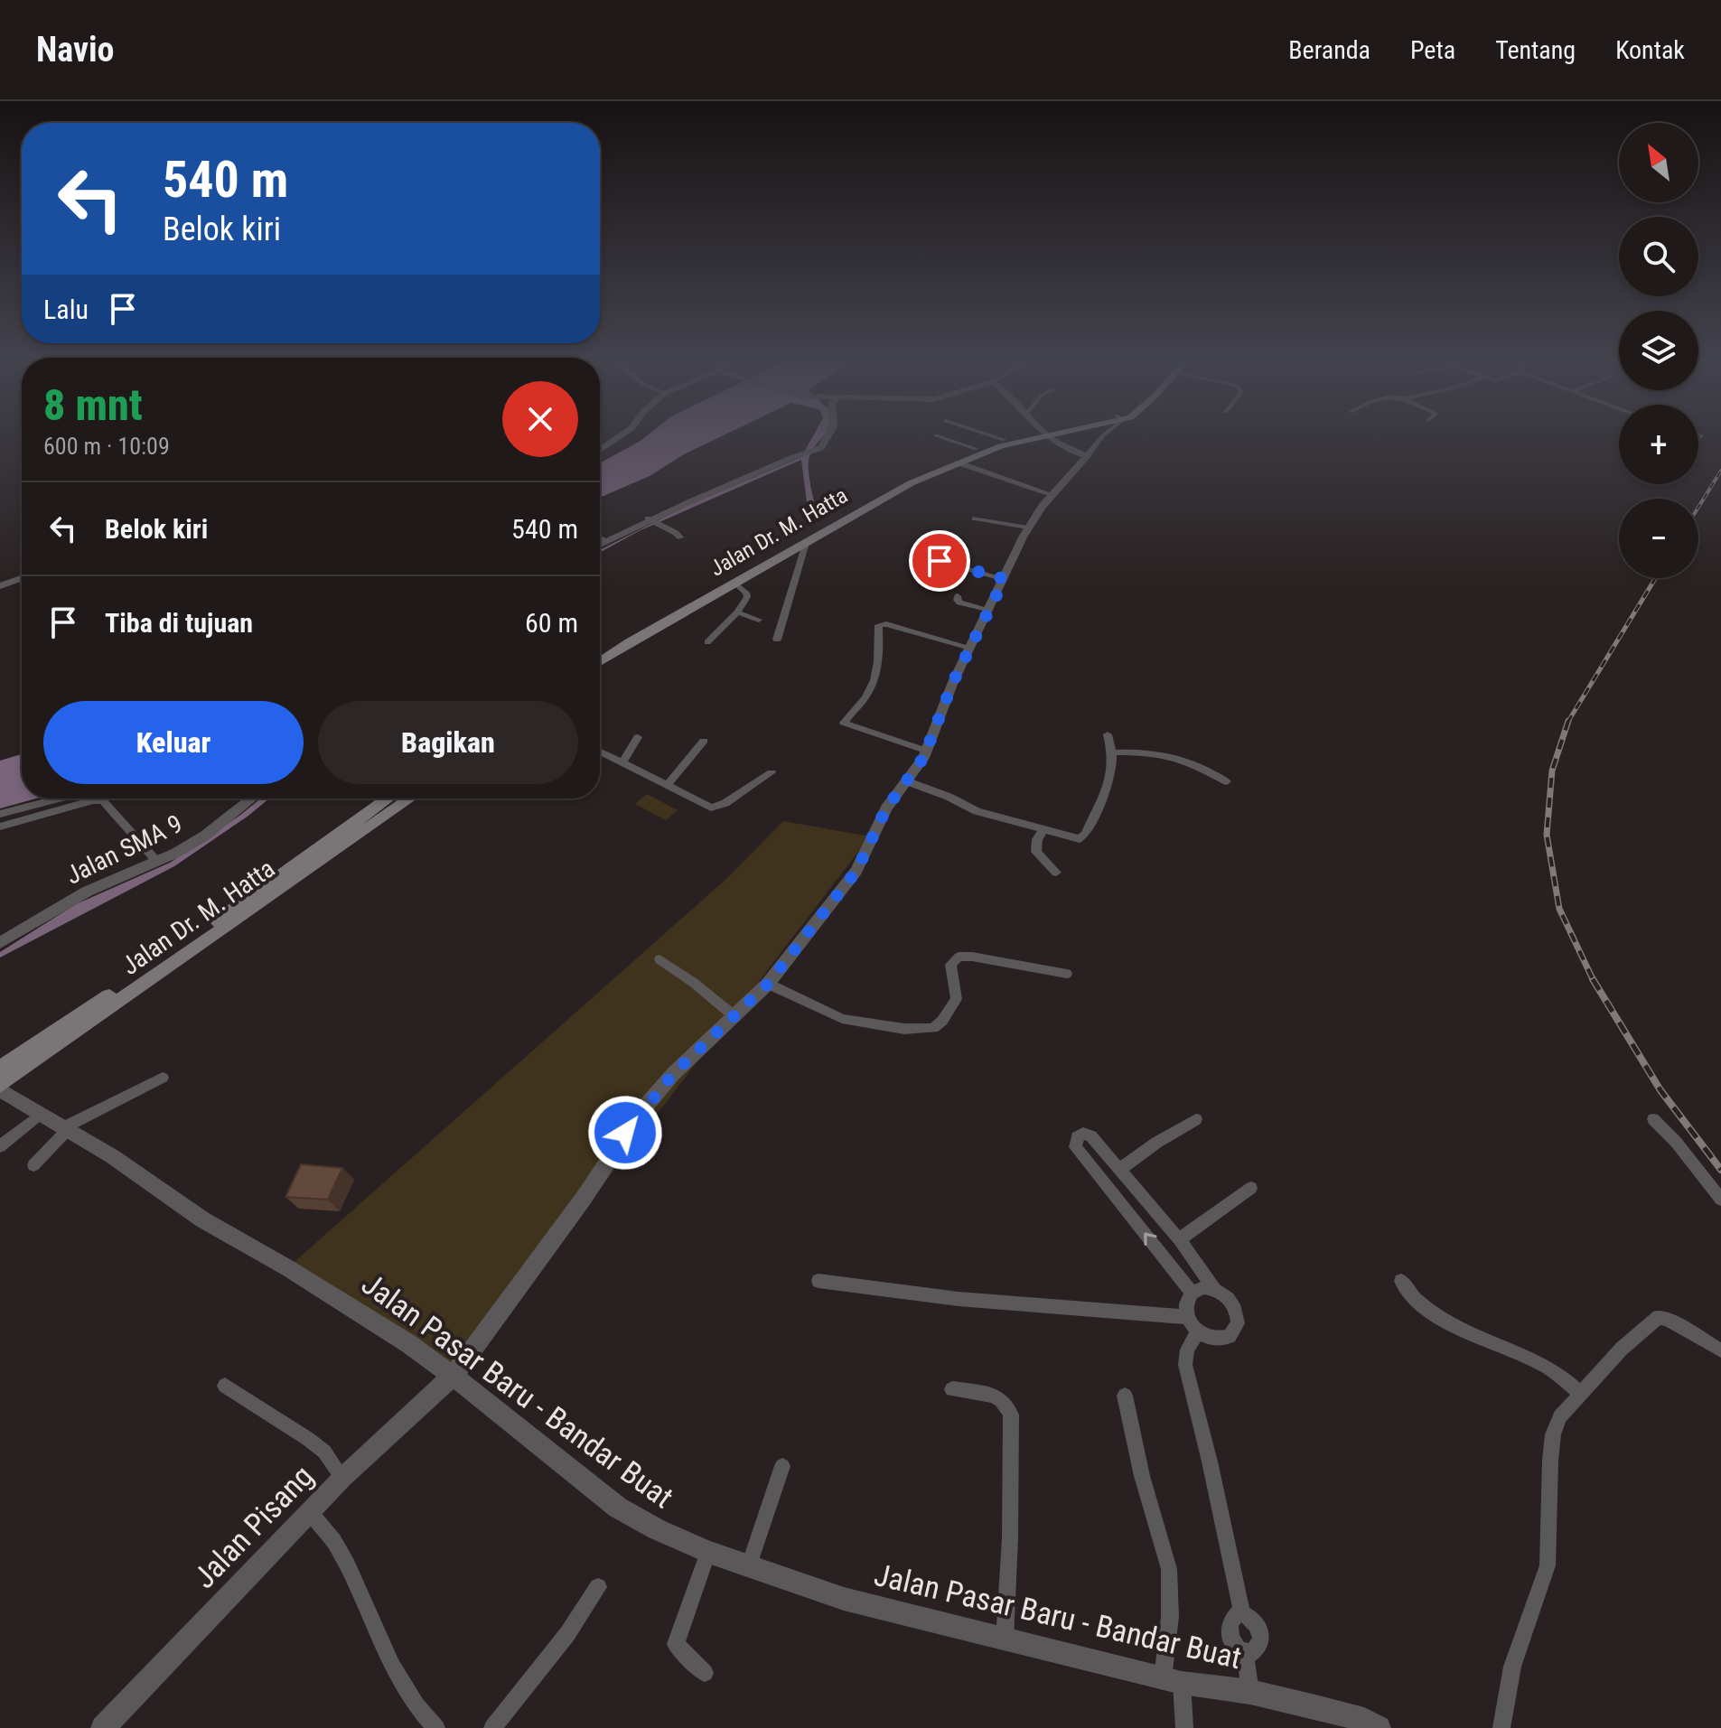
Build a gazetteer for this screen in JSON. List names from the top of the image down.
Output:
{
  "streets": {
    "main road": ["Jalan Dr. M. Hatta"],
    "street": ["Jalan SMA 9", "Jalan Pasar Baru - Bandar Buat", "Jalan Pisang"]
  },
  "crossings": [
    ["Jalan Dr. M. Hatta", "Jalan Pasar Baru - Bandar Buat"],
    ["Jalan Pasar Baru - Bandar Buat", "Jalan Pisang"]
  ],
  "north": "top left",
  "page": {
    "header": "Navio",
    "nav": [
      "Beranda",
      "Peta",
      "Tentang",
      "Kontak"
    ],
    "map_buttons": ["+", "−"],
    "turn": ["540 m", "Belok kiri"],
    "then": "Lalu",
    "heading": ["8 mnt", "600 m · 10:09"],
    "list": [
      {
        "name": "Belok kiri",
        "value": "540 m"
      },
      {
        "name": "Tiba di tujuan",
        "value": "60 m"
      }
    ],
    "buttons": ["Keluar", "Bagikan"]
  }
}
